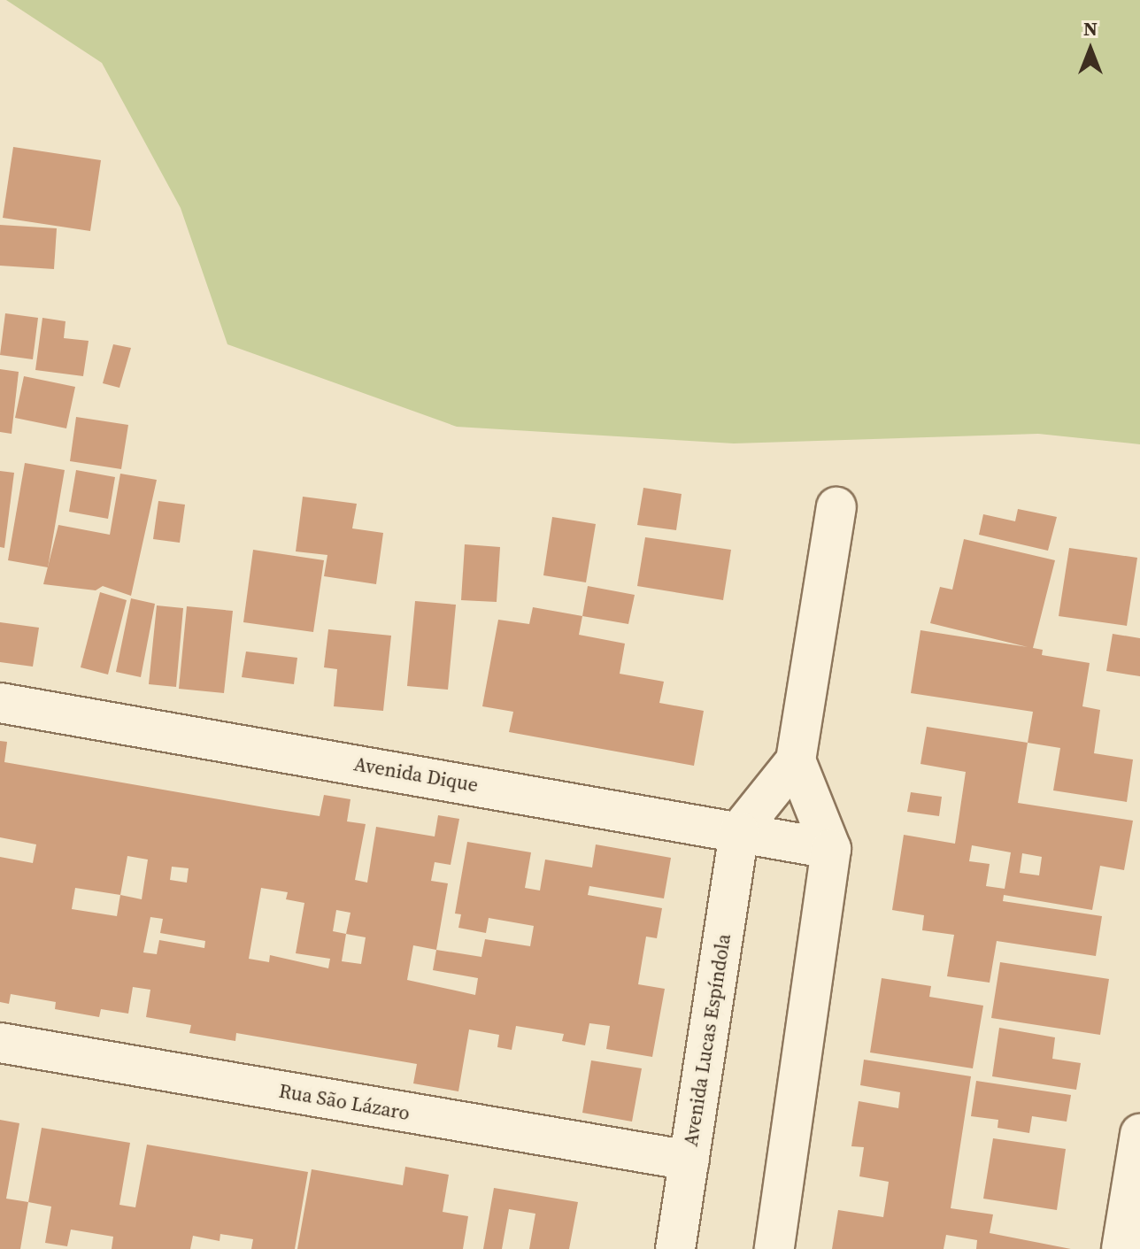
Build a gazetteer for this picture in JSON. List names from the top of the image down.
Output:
{
  "streets": {
    "street": ["Avenida Dique", "Avenida Lucas Espíndola", "Rua São Lázaro"]
  },
  "crossings": [
    ["Avenida Dique", "Avenida Lucas Espíndola"],
    ["Avenida Lucas Espíndola", "Rua São Lázaro"]
  ],
  "north": "top"
}
